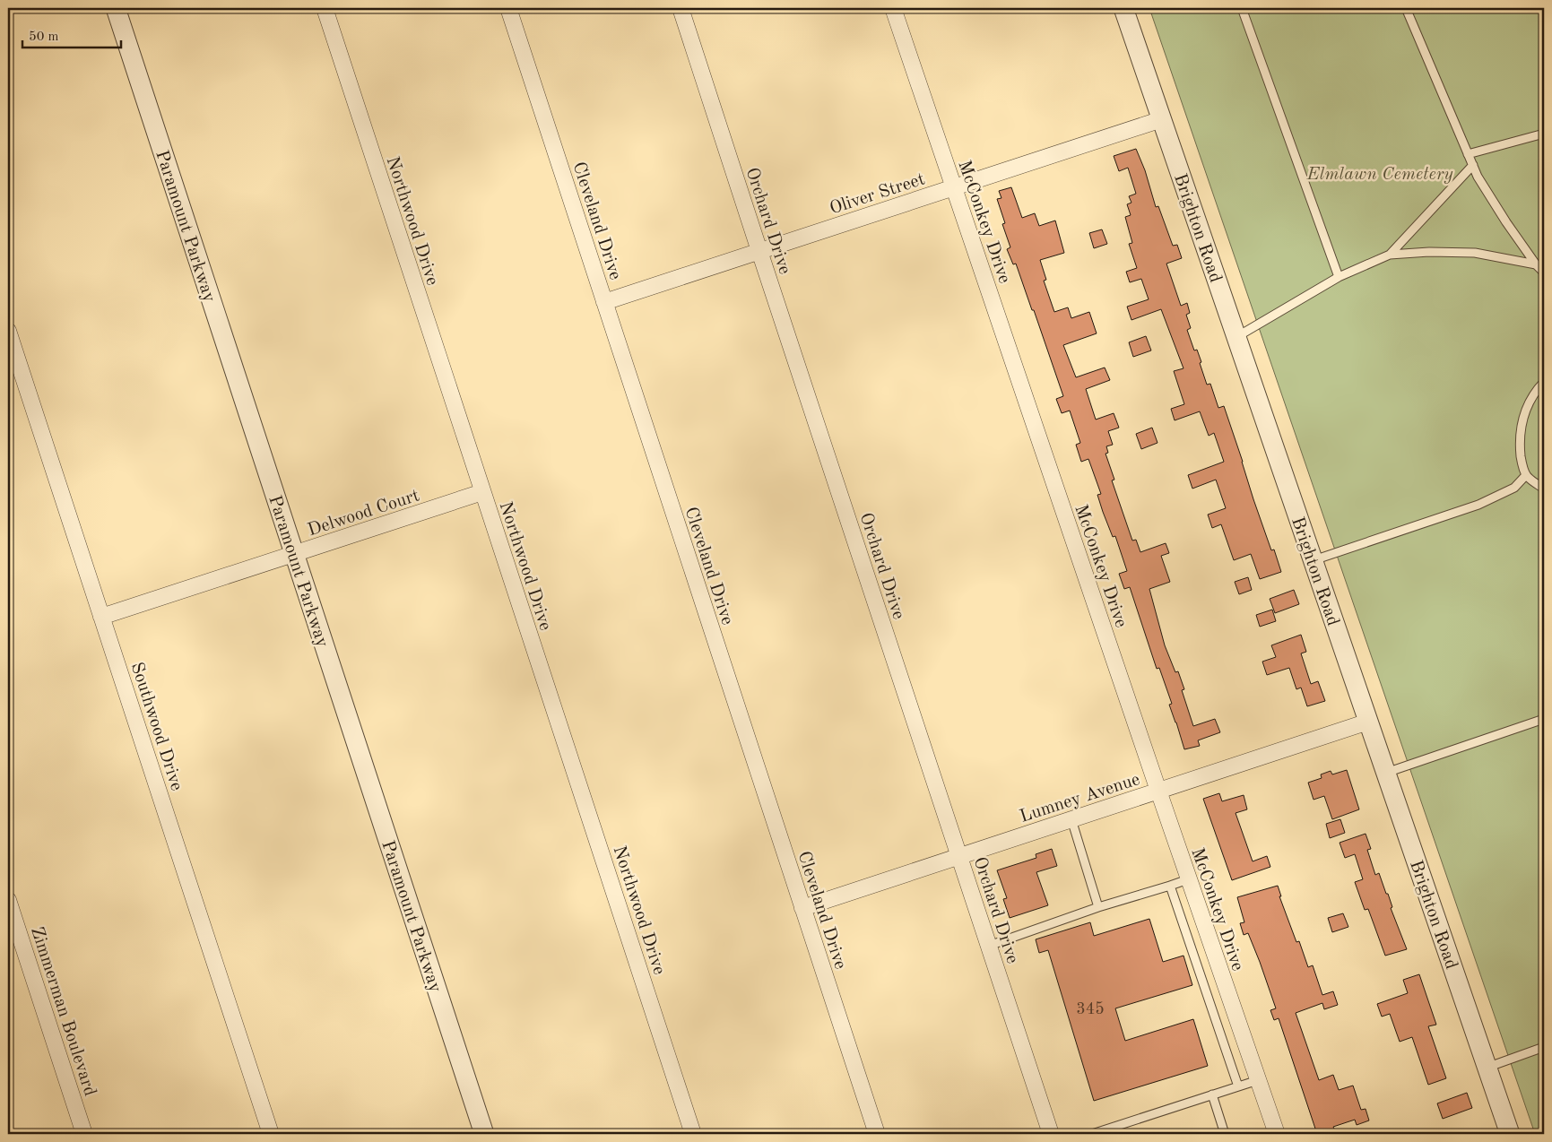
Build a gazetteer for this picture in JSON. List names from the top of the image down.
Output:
{
  "streets": {
    "street": [
      "Oliver Street",
      "Northwood Drive",
      "Cleveland Drive",
      "Orchard Drive",
      "McConkey Drive",
      "Paramount Parkway",
      "Brighton Road",
      "Delwood Court",
      "Southwood Drive",
      "Lumney Avenue",
      "Zimmerman Boulevard"
    ]
  },
  "crossings": [
    ["Oliver Street", "Cleveland Drive"],
    ["Oliver Street", "Orchard Drive"],
    ["Oliver Street", "McConkey Drive"],
    ["Oliver Street", "Brighton Road"],
    ["Northwood Drive", "Delwood Court"],
    ["Cleveland Drive", "Lumney Avenue"],
    ["Orchard Drive", "Lumney Avenue"],
    ["McConkey Drive", "Lumney Avenue"],
    ["Paramount Parkway", "Delwood Court"],
    ["Brighton Road", "Lumney Avenue"],
    ["Delwood Court", "Southwood Drive"]
  ],
  "parks": ["Elmlawn Cemetery"],
  "house_numbers": ["345"],
  "scale_bar": "50 m"
}
